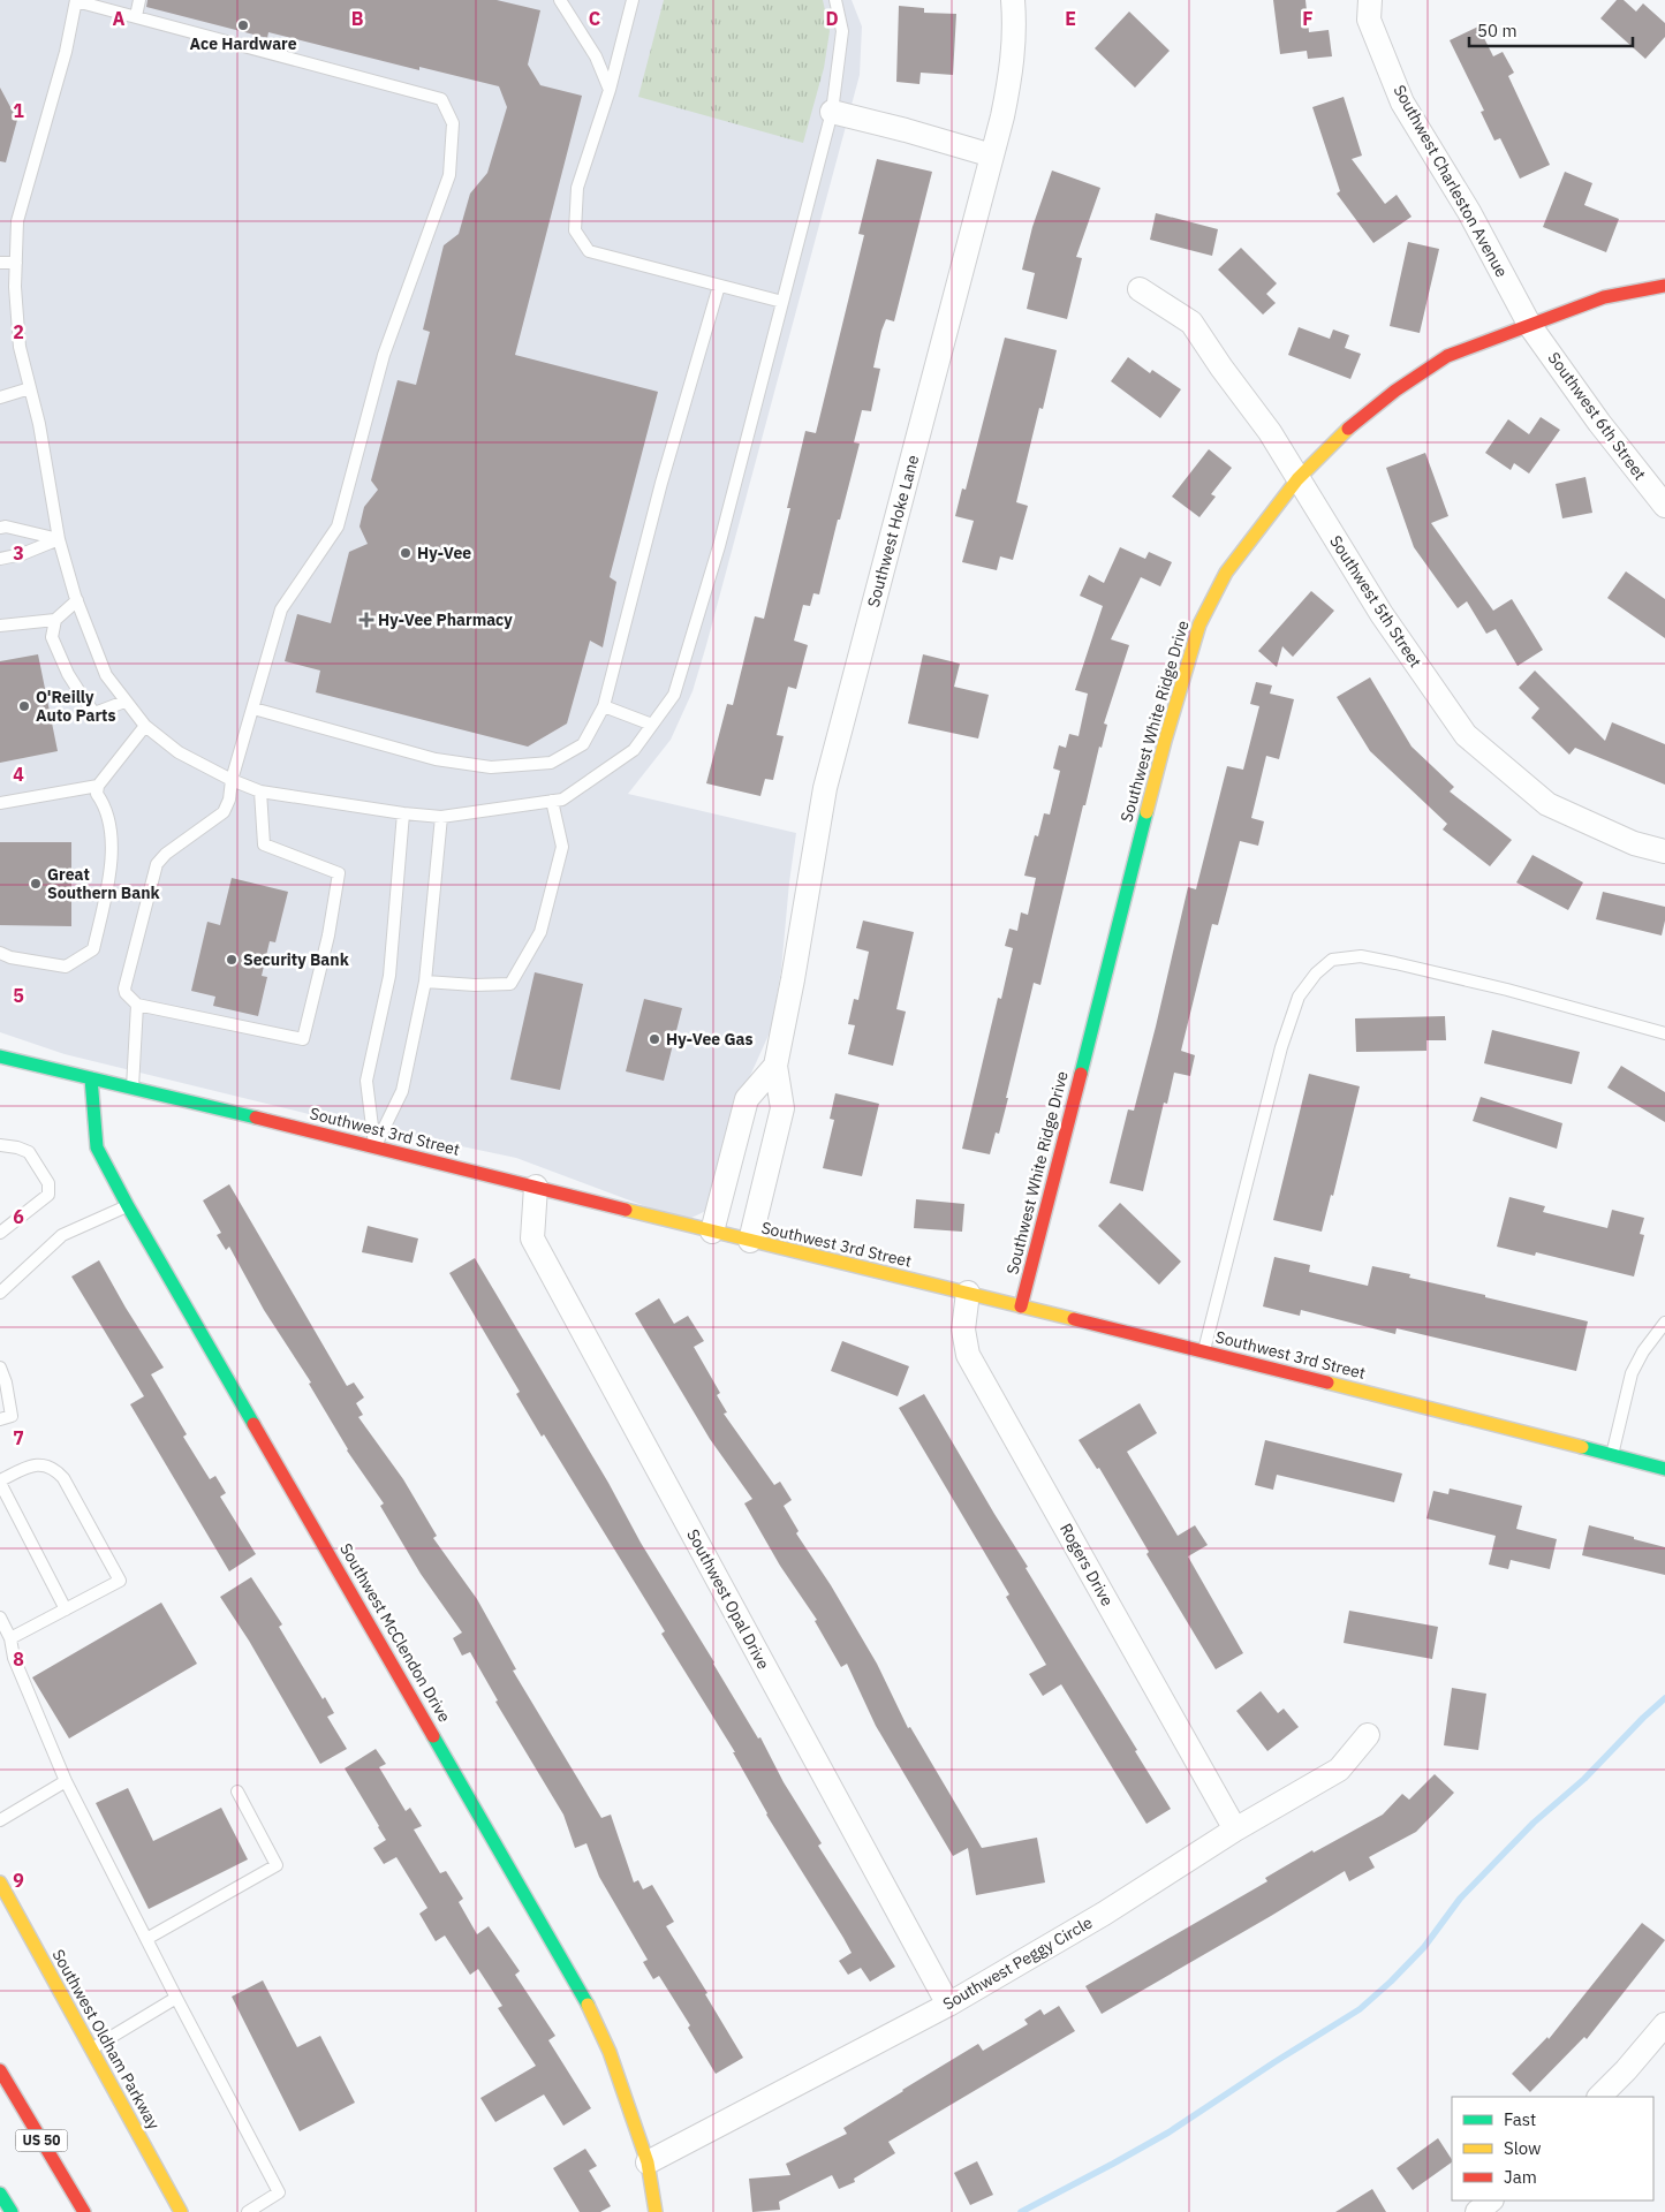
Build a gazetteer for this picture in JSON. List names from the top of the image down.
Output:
{
  "streets": {
    "main road": [
      "Southwest White Ridge Drive",
      "Southwest 3rd Street",
      "Southwest McClendon Drive",
      "Southwest Oldham Parkway",
      "US 50"
    ],
    "street": [
      "Southwest Charleston Avenue",
      "Southwest 6th Street",
      "Southwest Hoke Lane",
      "Southwest 5th Street",
      "Rogers Drive",
      "Southwest Opal Drive",
      "Southwest Peggy Circle"
    ]
  },
  "crossings": [
    ["Southwest Charleston Avenue", "Southwest 6th Street"],
    ["Southwest Charleston Avenue", "Southwest White Ridge Drive"],
    ["Southwest 6th Street", "Southwest White Ridge Drive"],
    ["Southwest Hoke Lane", "Southwest 3rd Street"],
    ["Southwest 5th Street", "Southwest White Ridge Drive"],
    ["Southwest White Ridge Drive", "Southwest 3rd Street"],
    ["Southwest 3rd Street", "Rogers Drive"],
    ["Southwest 3rd Street", "Southwest Opal Drive"],
    ["Southwest 3rd Street", "Southwest McClendon Drive"],
    ["Rogers Drive", "Southwest Peggy Circle"],
    ["Southwest Opal Drive", "Southwest Peggy Circle"],
    ["Southwest McClendon Drive", "Southwest Peggy Circle"]
  ],
  "places": {
    "other": [
      "Ace Hardware",
      "Hy-Vee",
      "O'Reilly Auto Parts",
      "Great Southern Bank",
      "Security Bank",
      "Hy-Vee Gas"
    ],
    "health": ["Hy-Vee Pharmacy"]
  },
  "legend": ["Fast", "Slow", "Jam"],
  "scale_bar": "50 m",
  "grid": {
    "columns": [
      "A",
      "B",
      "C",
      "D",
      "E",
      "F"
    ],
    "rows": [
      "1",
      "2",
      "3",
      "4",
      "5",
      "6",
      "7",
      "8",
      "9"
    ]
  }
}
